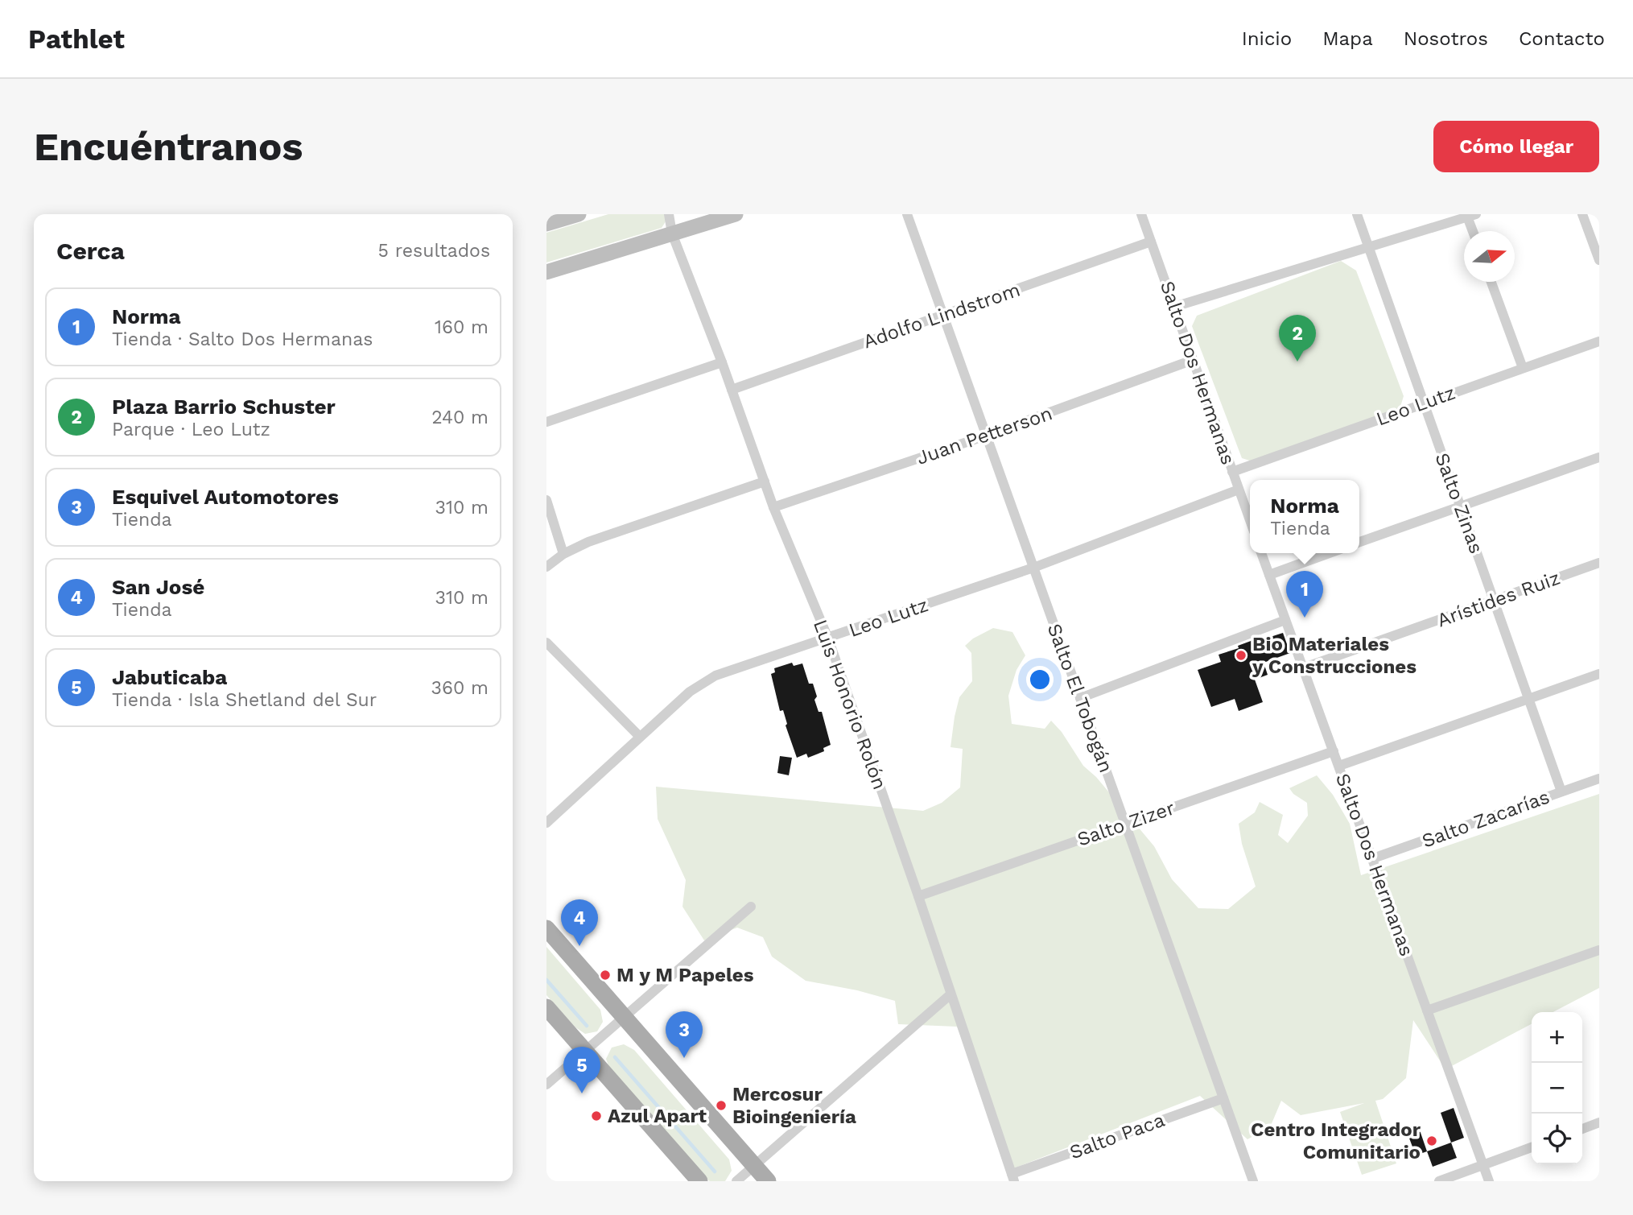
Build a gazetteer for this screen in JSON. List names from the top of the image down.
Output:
{
  "streets": {
    "street": [
      "Adolfo Lindstrom",
      "Salto Dos Hermanas",
      "Leo Lutz",
      "Juan Petterson",
      "Salto Zinas",
      "Arístides Ruiz",
      "Salto El Tobogán",
      "Luis Honorio Rolón",
      "Salto Zacarías",
      "Salto Zizer",
      "Salto Paca"
    ]
  },
  "crossings": [
    ["Adolfo Lindstrom", "Salto Dos Hermanas"],
    ["Adolfo Lindstrom", "Salto El Tobogán"],
    ["Adolfo Lindstrom", "Luis Honorio Rolón"],
    ["Salto Dos Hermanas", "Leo Lutz"],
    ["Salto Dos Hermanas", "Juan Petterson"],
    ["Salto Dos Hermanas", "Arístides Ruiz"],
    ["Salto Dos Hermanas", "Salto Zacarías"],
    ["Salto Dos Hermanas", "Salto Zizer"],
    ["Leo Lutz", "Salto Zinas"],
    ["Leo Lutz", "Salto El Tobogán"],
    ["Leo Lutz", "Luis Honorio Rolón"],
    ["Juan Petterson", "Salto El Tobogán"],
    ["Juan Petterson", "Luis Honorio Rolón"],
    ["Salto Zinas", "Arístides Ruiz"],
    ["Salto Zinas", "Salto Zacarías"],
    ["Salto El Tobogán", "Salto Zizer"],
    ["Salto El Tobogán", "Salto Paca"],
    ["Luis Honorio Rolón", "Salto Zizer"],
    ["Luis Honorio Rolón", "Salto Paca"]
  ],
  "places": [
    "Bio Materiales y Construcciones",
    "M y M Papeles",
    "Mercosur Bioingeniería",
    "Azul Apart",
    "Centro Integrador Comunitario"
  ],
  "north": "right",
  "page": {
    "header": "Pathlet",
    "nav": [
      "Inicio",
      "Mapa",
      "Nosotros",
      "Contacto"
    ],
    "buttons": "Cómo llegar",
    "title": "Encuéntranos",
    "heading": ["Cerca", "5 resultados"],
    "list": [
      {
        "mark": "1",
        "name": "Norma",
        "note": "Tienda · Salto Dos Hermanas",
        "value": "160 m"
      },
      {
        "mark": "2",
        "name": "Plaza Barrio Schuster",
        "note": "Parque · Leo Lutz",
        "value": "240 m"
      },
      {
        "mark": "3",
        "name": "Esquivel Automotores",
        "note": "Tienda",
        "value": "310 m"
      },
      {
        "mark": "4",
        "name": "San José",
        "note": "Tienda",
        "value": "310 m"
      },
      {
        "mark": "5",
        "name": "Jabuticaba",
        "note": "Tienda · Isla Shetland del Sur",
        "value": "360 m"
      }
    ],
    "pins": [
      "2",
      "1",
      "4",
      "3",
      "5"
    ],
    "popup": ["Norma", "Tienda"],
    "map_buttons": ["+", "−"]
  }
}
